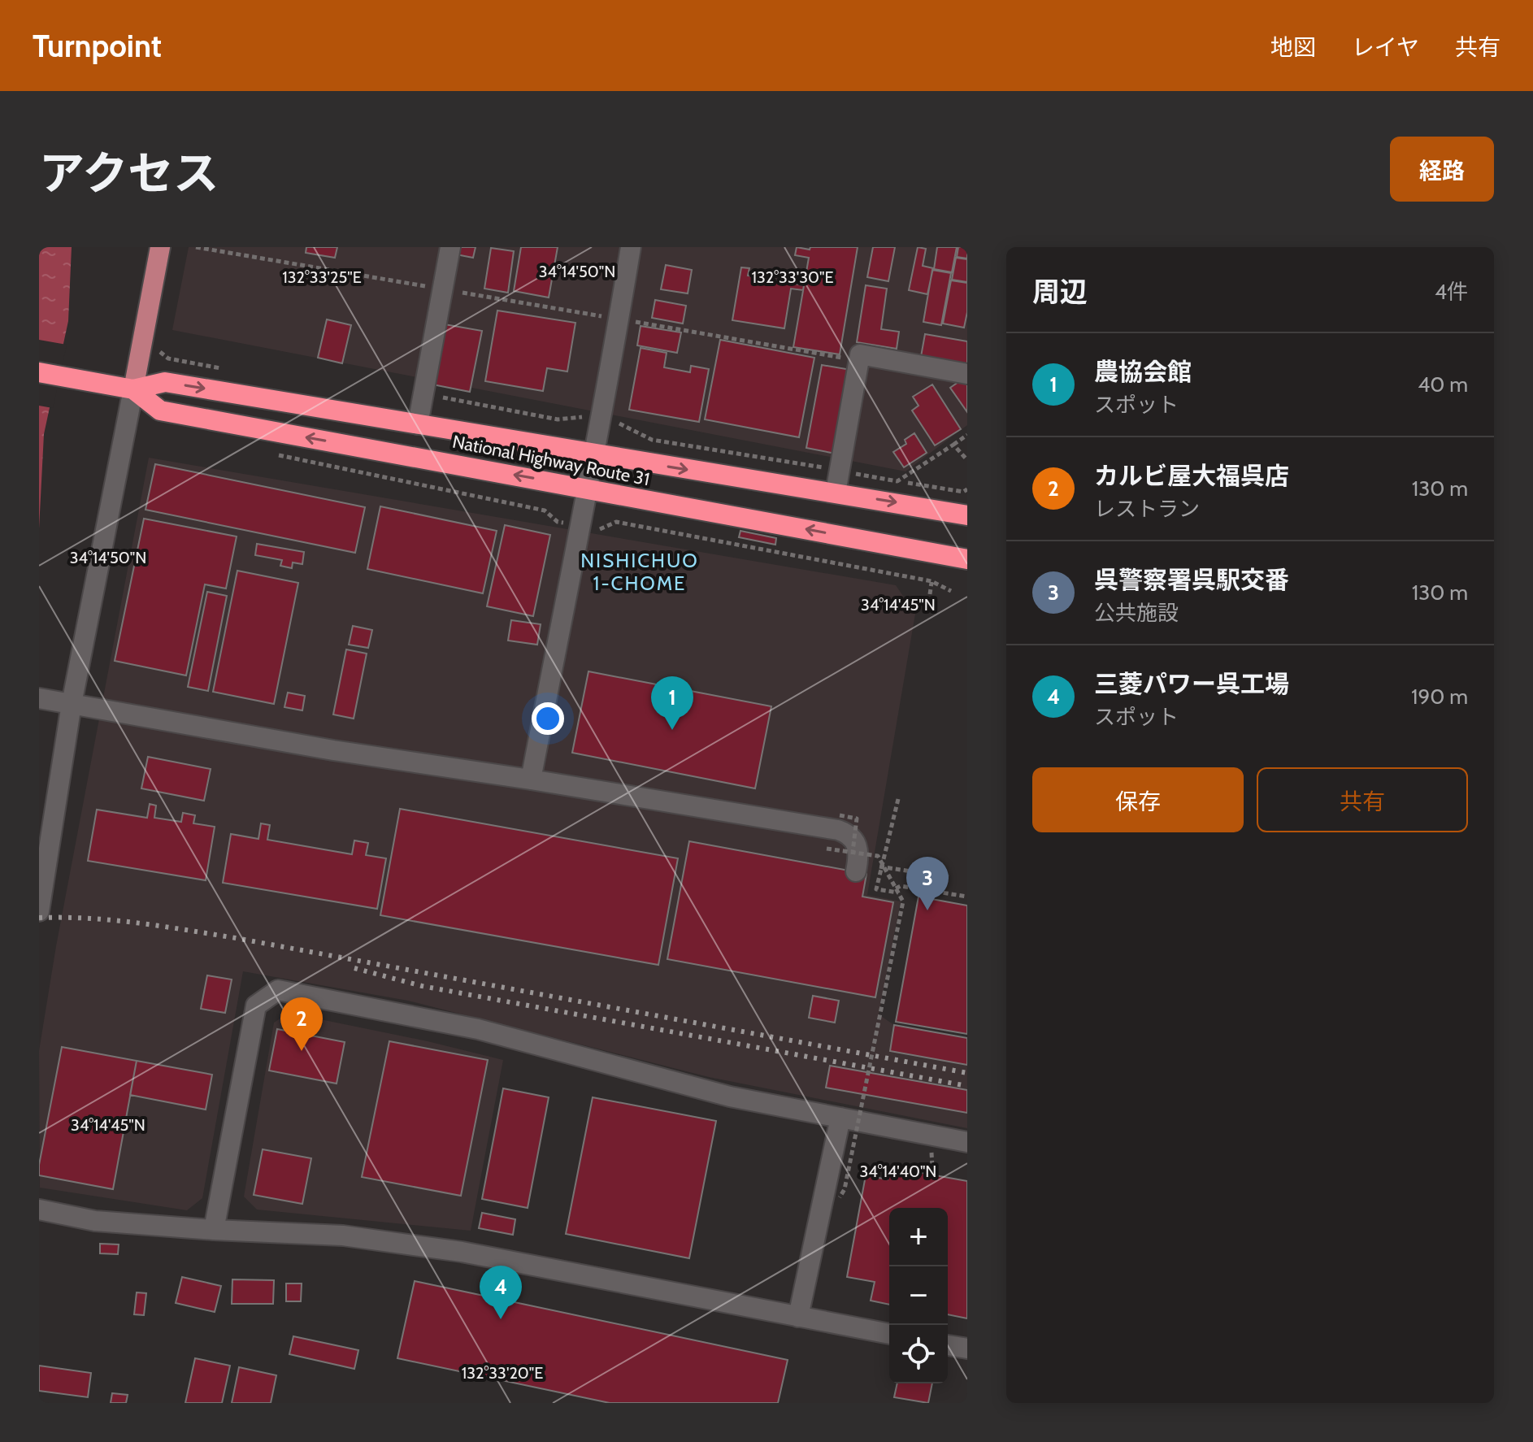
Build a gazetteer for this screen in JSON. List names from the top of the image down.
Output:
{
  "streets": {
    "highway": ["National Highway Route 31"]
  },
  "districts": ["NISHICHUO 1-CHOME"],
  "page": {
    "header": "Turnpoint",
    "nav": ["地図", "レイヤ", "共有"],
    "title": "アクセス",
    "buttons": [
      "経路",
      ["保存", "共有"]
    ],
    "heading": ["周辺", "4件"],
    "list": [
      {
        "mark": "1",
        "name": "農協会館",
        "note": "スポット",
        "value": "40 m"
      },
      {
        "mark": "2",
        "name": "カルビ屋大福呉店",
        "note": "レストラン",
        "value": "130 m"
      },
      {
        "mark": "3",
        "name": "呉警察署呉駅交番",
        "note": "公共施設",
        "value": "130 m"
      },
      {
        "mark": "4",
        "name": "三菱パワー呉工場",
        "note": "スポット",
        "value": "190 m"
      }
    ],
    "pins": [
      "1",
      "3",
      "2",
      "4"
    ],
    "map_buttons": ["+", "−"]
  },
  "coordinates": [
    "34°14'50\"N",
    "132°33'25\"E",
    "132°33'30\"E",
    "34°14'45\"N",
    "34°14'40\"N",
    "132°33'20\"E"
  ]
}
